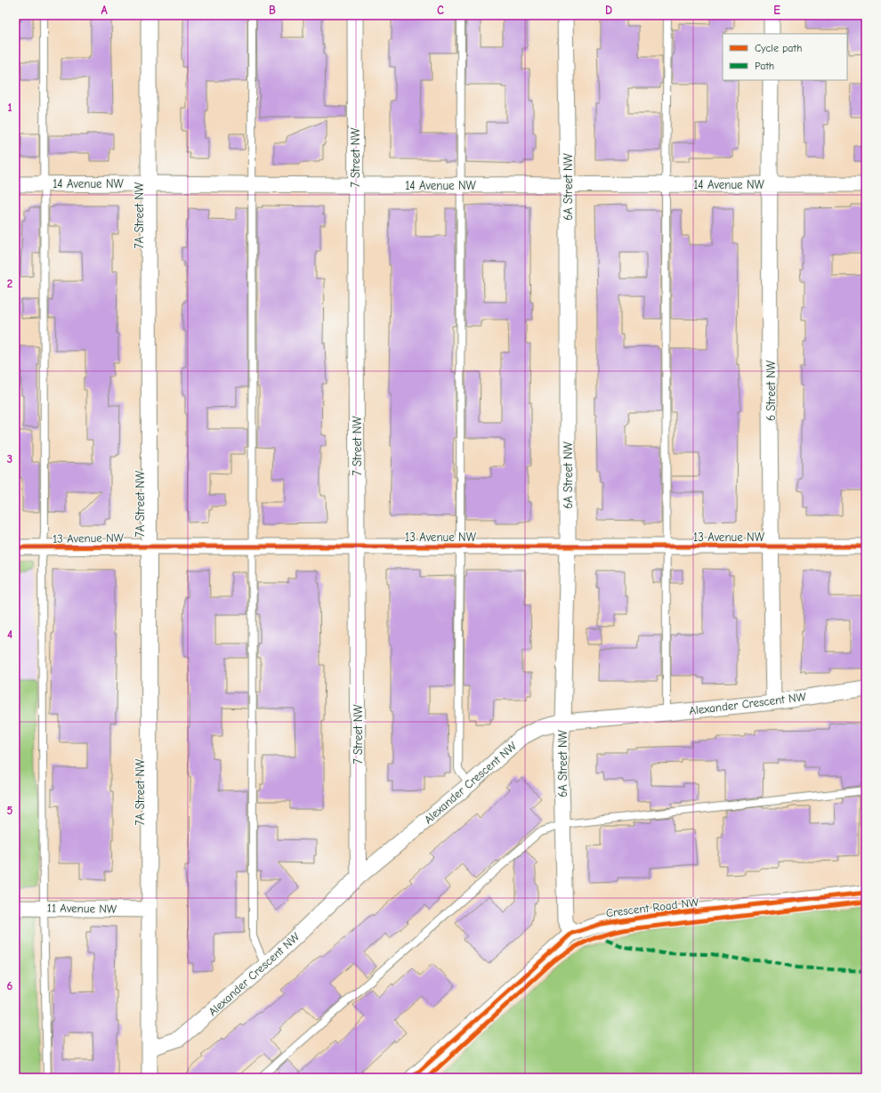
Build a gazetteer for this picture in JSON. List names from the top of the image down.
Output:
{
  "streets": {
    "street": [
      "7 Street NW",
      "14 Avenue NW",
      "6A Street NW",
      "7A Street NW",
      "6 Street NW",
      "13 Avenue NW",
      "Alexander Crescent NW",
      "Crescent Road NW",
      "11 Avenue NW"
    ]
  },
  "crossings": [
    ["7 Street NW", "14 Avenue NW"],
    ["7 Street NW", "13 Avenue NW"],
    ["7 Street NW", "Alexander Crescent NW"],
    ["14 Avenue NW", "6A Street NW"],
    ["14 Avenue NW", "7A Street NW"],
    ["14 Avenue NW", "6 Street NW"],
    ["6A Street NW", "13 Avenue NW"],
    ["6A Street NW", "Alexander Crescent NW"],
    ["6A Street NW", "Crescent Road NW"],
    ["7A Street NW", "13 Avenue NW"],
    ["7A Street NW", "Alexander Crescent NW"],
    ["7A Street NW", "11 Avenue NW"],
    ["6 Street NW", "13 Avenue NW"],
    ["6 Street NW", "Alexander Crescent NW"]
  ],
  "legend": ["Cycle path", "Path"],
  "grid": {
    "columns": [
      "A",
      "B",
      "C",
      "D",
      "E"
    ],
    "rows": [
      "1",
      "2",
      "3",
      "4",
      "5",
      "6"
    ]
  }
}
